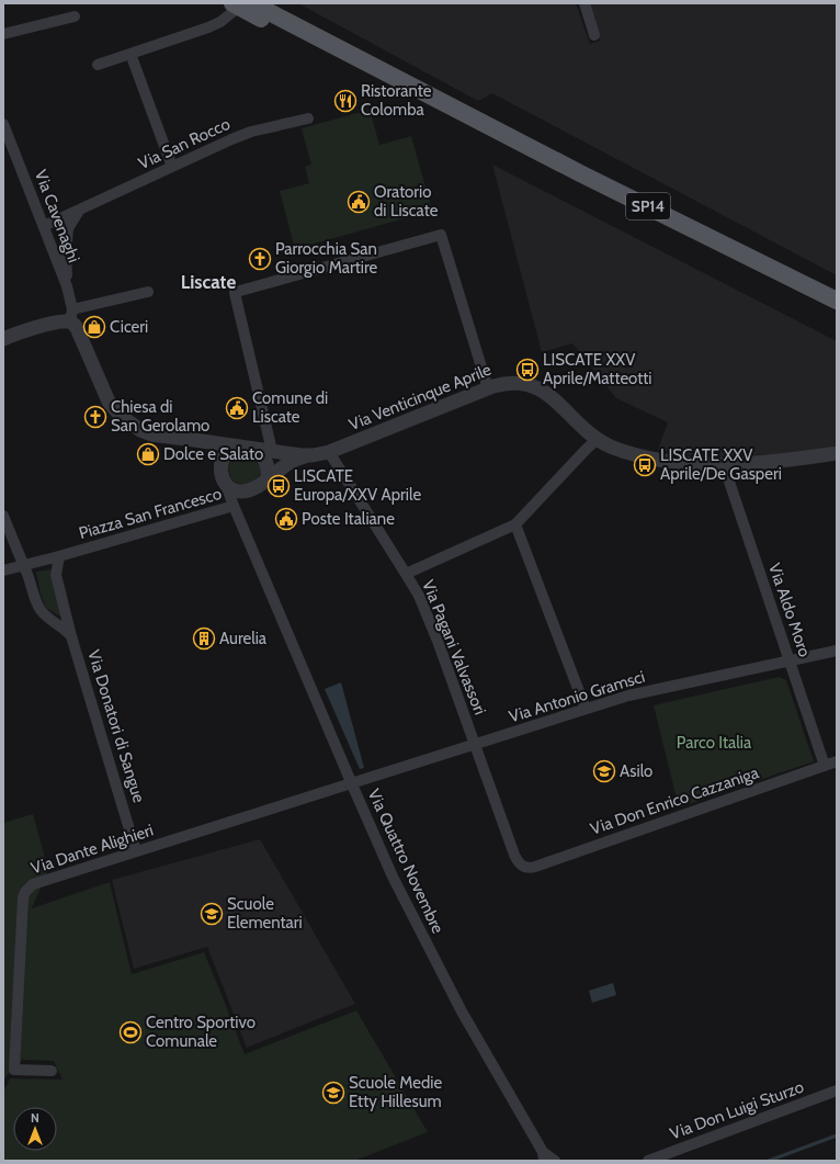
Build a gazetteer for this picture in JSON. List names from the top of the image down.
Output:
{
  "streets": {
    "main road": ["SP14"],
    "street": [
      "Via San Rocco",
      "Via Cavenaghi",
      "Via Venticinque Aprile",
      "Piazza San Francesco",
      "Via Aldo Moro",
      "Via Pagani Valvassori",
      "Via Antonio Gramsci",
      "Via Donatori di Sangue",
      "Via Don Enrico Cazzaniga",
      "Via Dante Alighieri",
      "Via Quattro Novembre",
      "Via Don Luigi Sturzo"
    ]
  },
  "crossings": [
    ["Via San Rocco", "Via Cavenaghi"],
    ["Via Venticinque Aprile", "Via Aldo Moro"],
    ["Via Venticinque Aprile", "Via Pagani Valvassori"],
    ["Piazza San Francesco", "Via Donatori di Sangue"],
    ["Piazza San Francesco", "Via Quattro Novembre"],
    ["Via Aldo Moro", "Via Antonio Gramsci"],
    ["Via Aldo Moro", "Via Don Enrico Cazzaniga"],
    ["Via Pagani Valvassori", "Via Antonio Gramsci"],
    ["Via Pagani Valvassori", "Via Don Enrico Cazzaniga"],
    ["Via Antonio Gramsci", "Via Dante Alighieri"],
    ["Via Antonio Gramsci", "Via Quattro Novembre"],
    ["Via Donatori di Sangue", "Via Dante Alighieri"],
    ["Via Dante Alighieri", "Via Quattro Novembre"]
  ],
  "districts": ["Liscate"],
  "parks": ["Parco Italia"],
  "places": {
    "restaurant": ["Ristorante Colomba"],
    "public building": ["Oratorio di Liscate", "Comune di Liscate", "Poste Italiane"],
    "church": ["Parrocchia San Giorgio Martire", "Chiesa di San Gerolamo"],
    "shop": ["Ciceri", "Dolce e Salato"],
    "bus stop": ["LISCATE XXV Aprile/Matteotti", "LISCATE XXV Aprile/De Gasperi", "LISCATE Europa/XXV Aprile"],
    "building": ["Aurelia"],
    "school or university": ["Asilo", "Scuole Elementari", "Scuole Medie Etty Hillesum"],
    "sports": ["Centro Sportivo Comunale"]
  },
  "north": "top"
}
